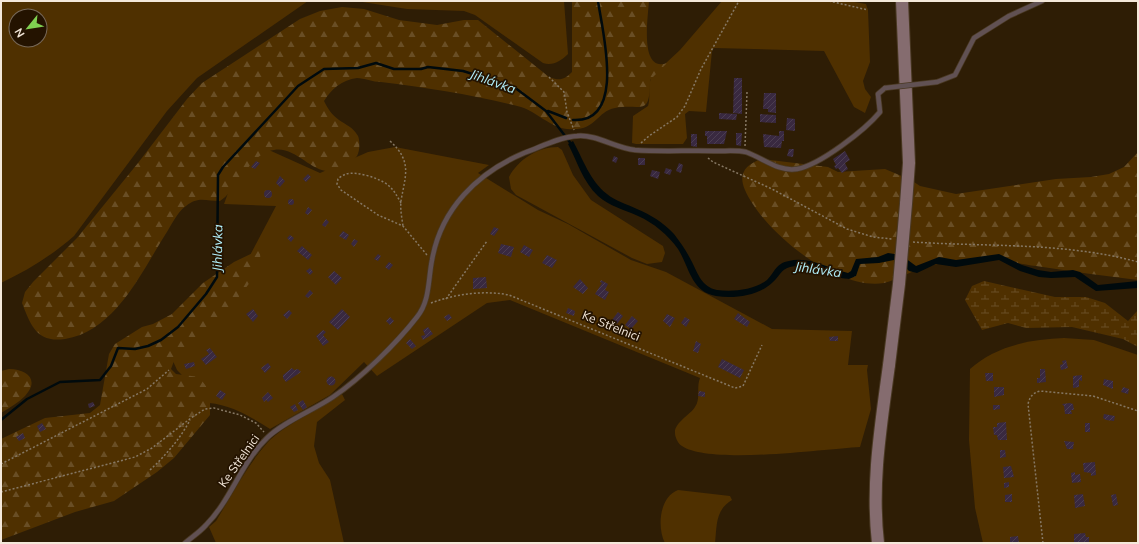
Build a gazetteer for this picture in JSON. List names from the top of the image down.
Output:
{
  "streets": {
    "lane": ["Ke Střelnici"]
  },
  "water": ["Jihlávka"],
  "north": "bottom left"
}
